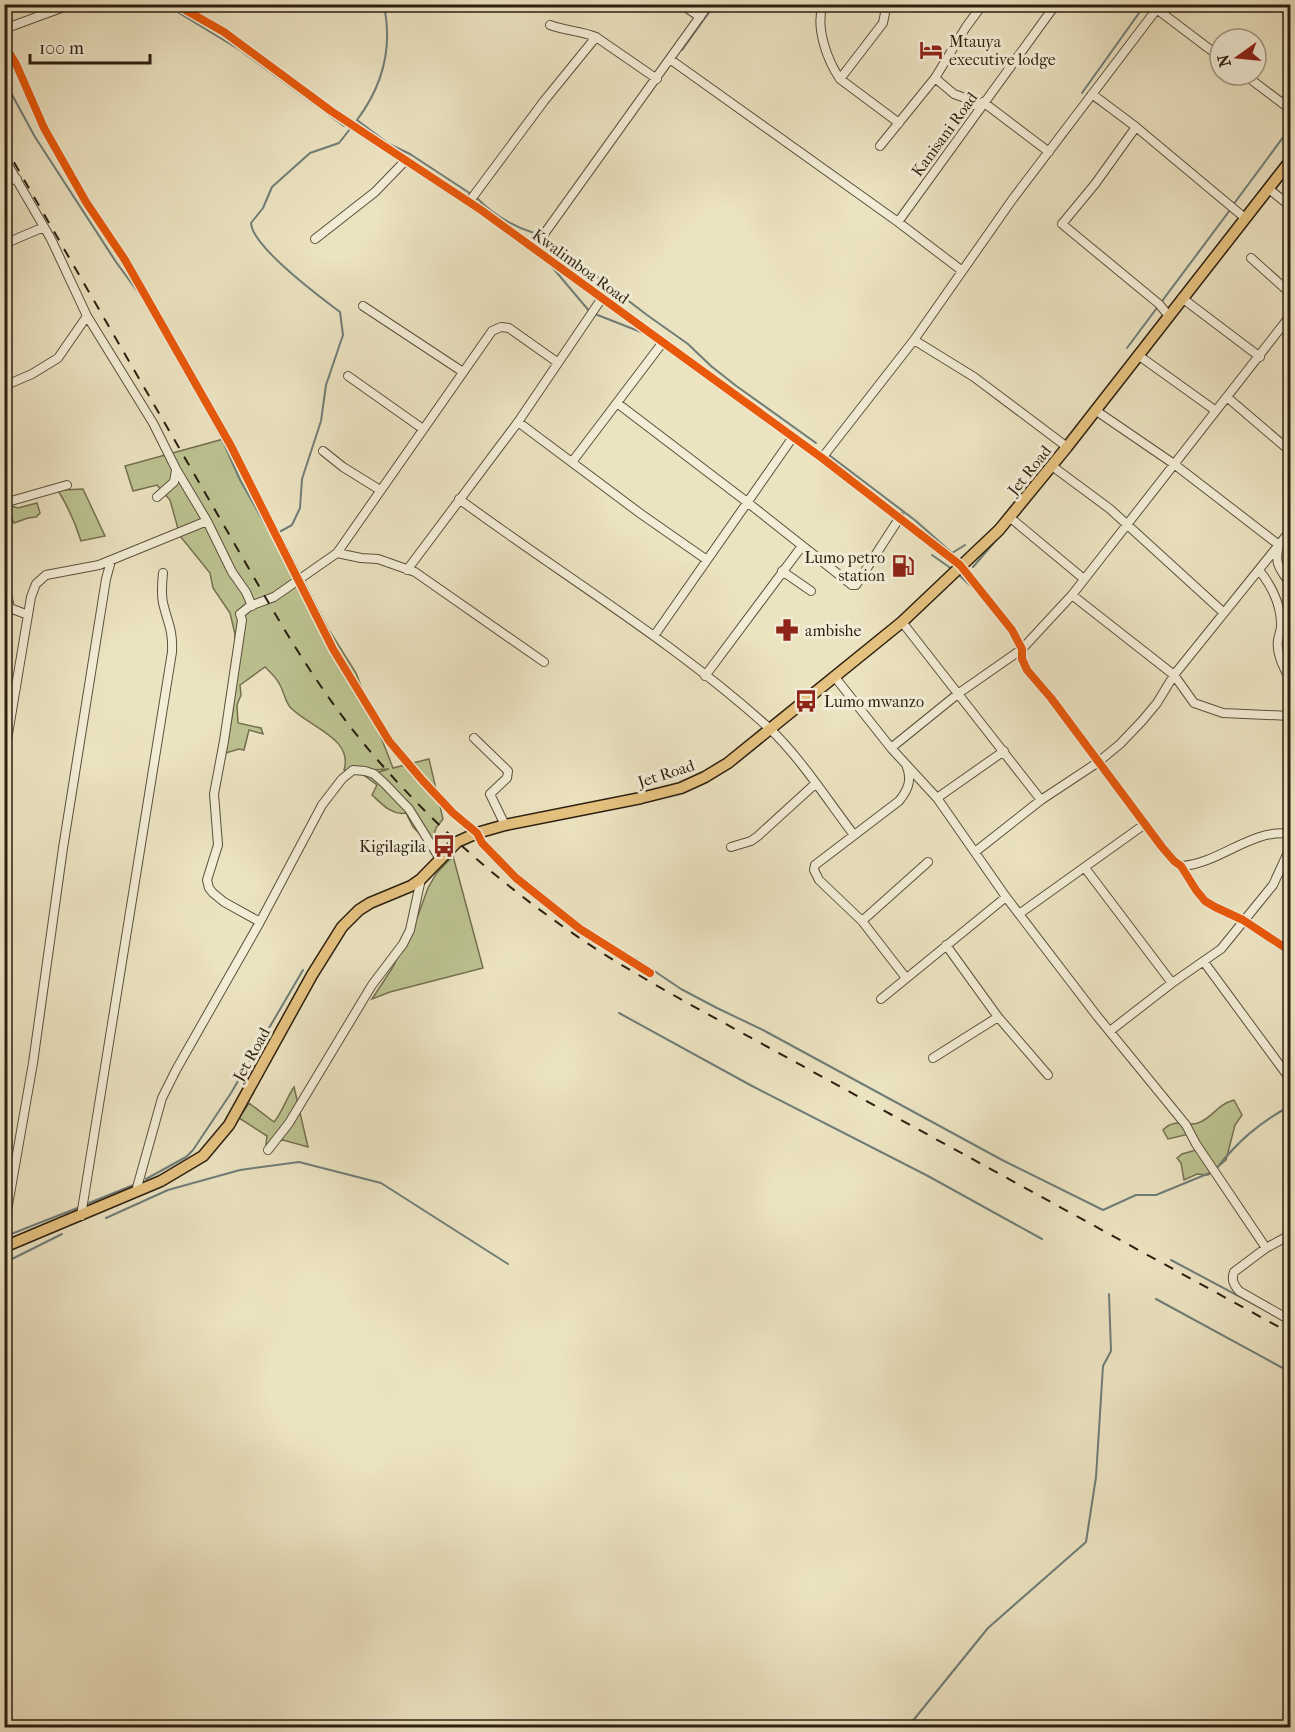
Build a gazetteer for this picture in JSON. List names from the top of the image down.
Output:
{
  "streets": {
    "main road": ["Jet Road"],
    "street": ["Kanisani Road", "Kwalimboa Road"]
  },
  "crossings": [
    ["Kwalimboa Road", "Jet Road"]
  ],
  "places": {
    "hotel": ["Mtauya executive lodge"],
    "fuel station": ["Lumo petro station"],
    "pharmacy": ["ambishe"],
    "bus stop": ["Lumo mwanzo", "Kigilagila"]
  },
  "scale_bar": "100 m",
  "north": "left"
}
